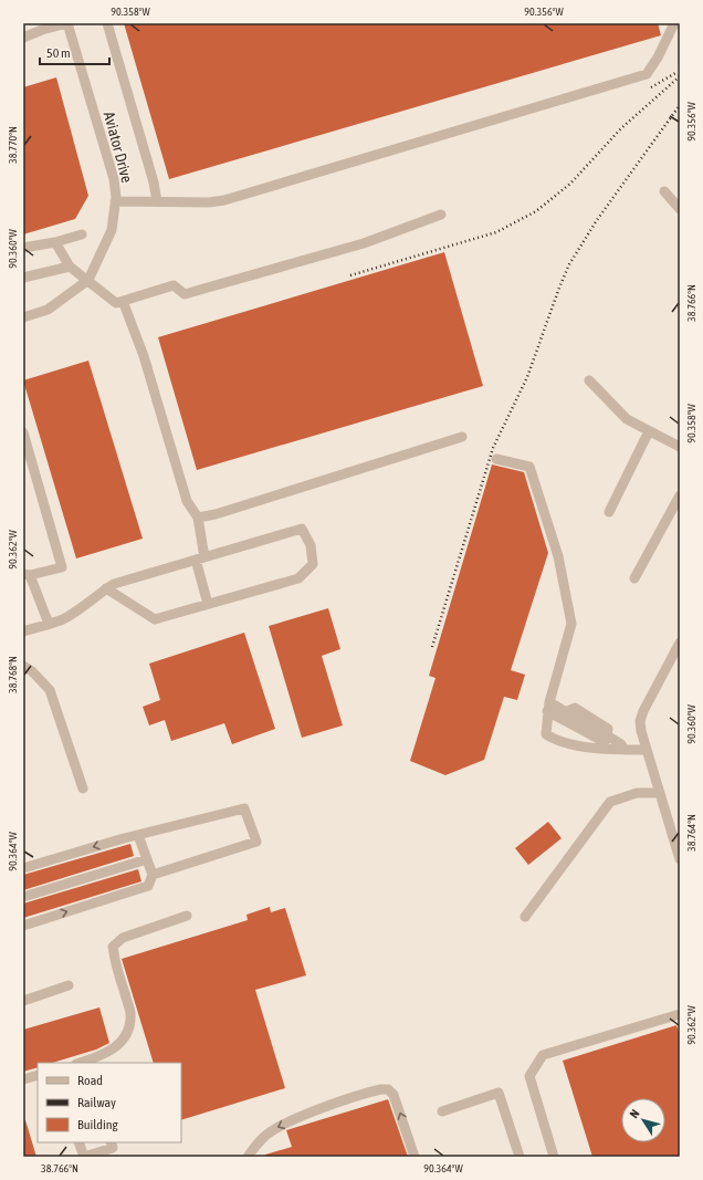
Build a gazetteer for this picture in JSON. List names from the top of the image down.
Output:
{
  "streets": {
    "street": ["Aviator Drive"]
  },
  "legend": ["Road", "Railway", "Building"],
  "scale_bar": "50 m",
  "north": "top left",
  "coordinates": [
    "90.358°W",
    "90.356°W",
    "38.770°N",
    "90.360°W",
    "38.766°N",
    "90.362°W",
    "38.768°N",
    "38.764°N",
    "90.364°W"
  ]
}
